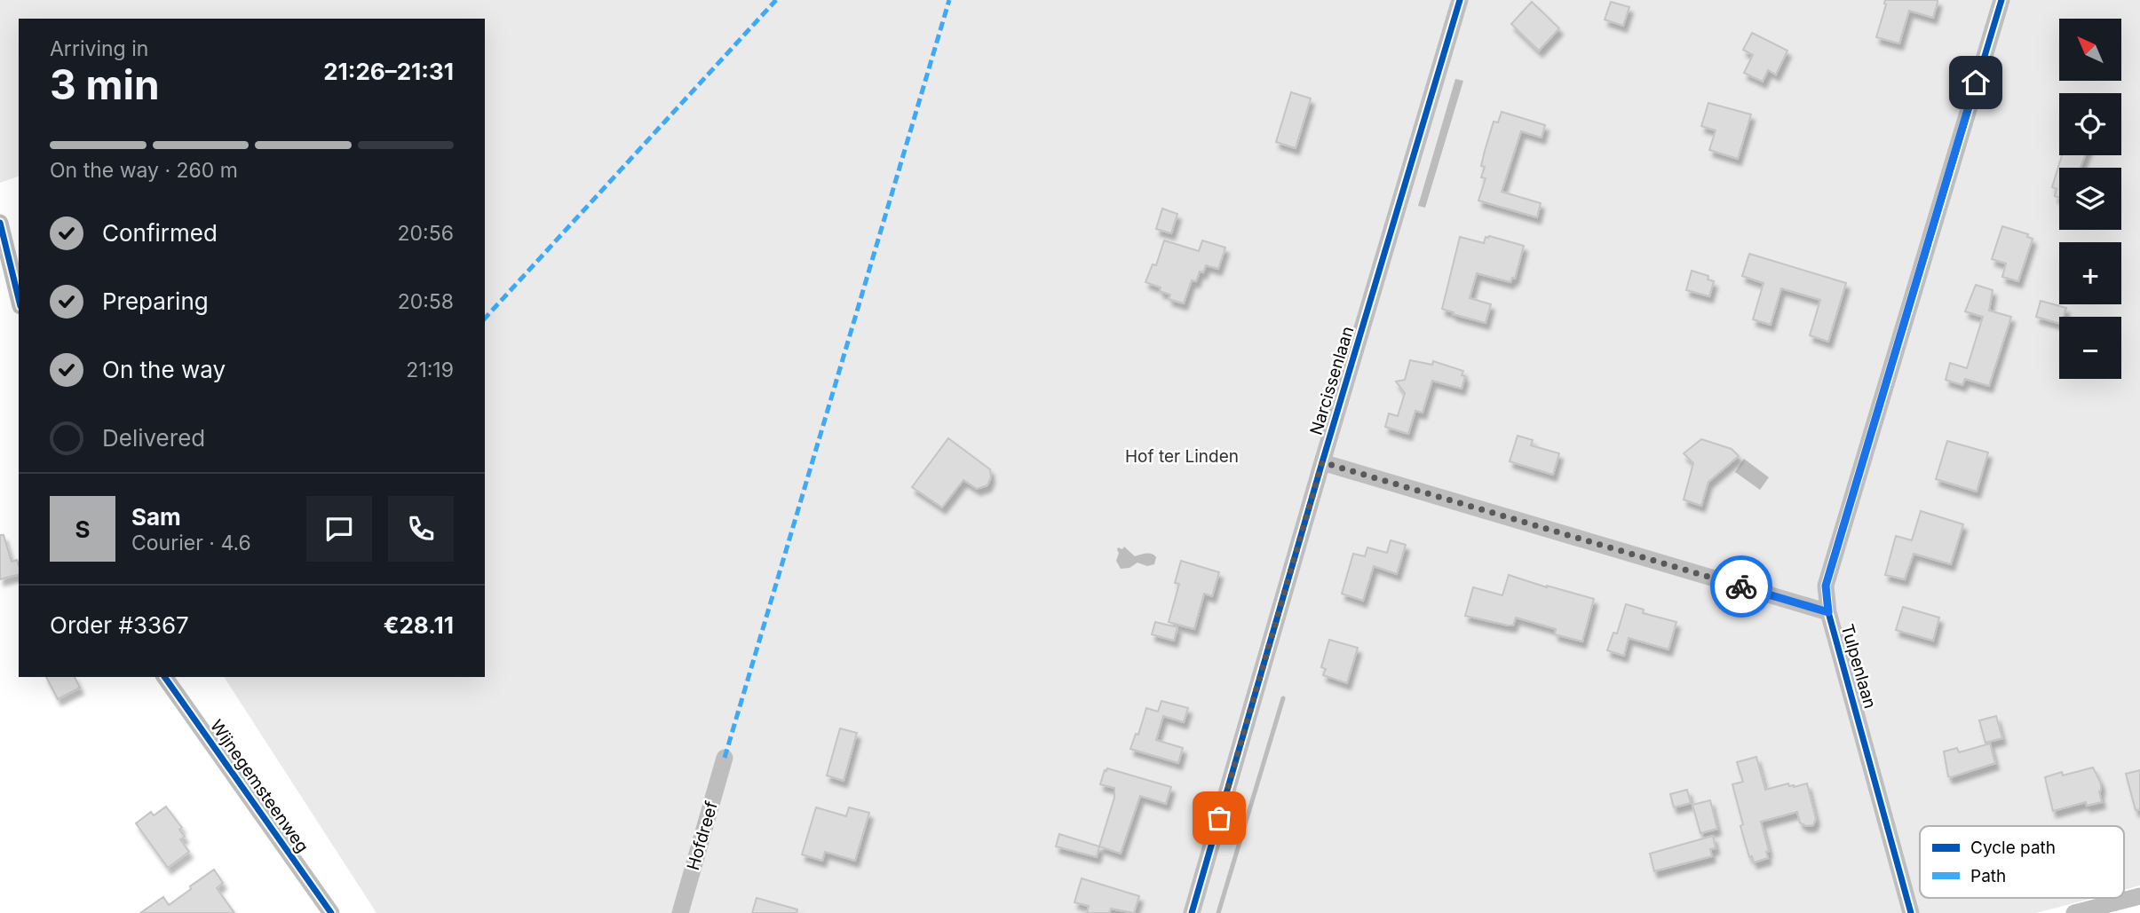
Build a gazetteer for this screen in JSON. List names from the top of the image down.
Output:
{
  "streets": {
    "street": [
      "Narcissenlaan",
      "Tulpenlaan",
      "Wijnegemsteenweg",
      "Hofdreef"
    ]
  },
  "parks": ["Hof ter Linden"],
  "legend": ["Cycle path", "Path"],
  "north": "top left",
  "page": {
    "map_buttons": ["+", "−"],
    "heading": ["3 min", "Arriving in", "21:26–21:31"],
    "panel": [
      "Sam",
      "Courier · 4.6",
      "Order #3367",
      "€28.11"
    ],
    "bar": "On the way · 260 m",
    "list": [
      ["Confirmed", "20:56"],
      ["Preparing", "20:58"],
      ["On the way", "21:19"],
      "Delivered"
    ],
    "round": "S"
  }
}
